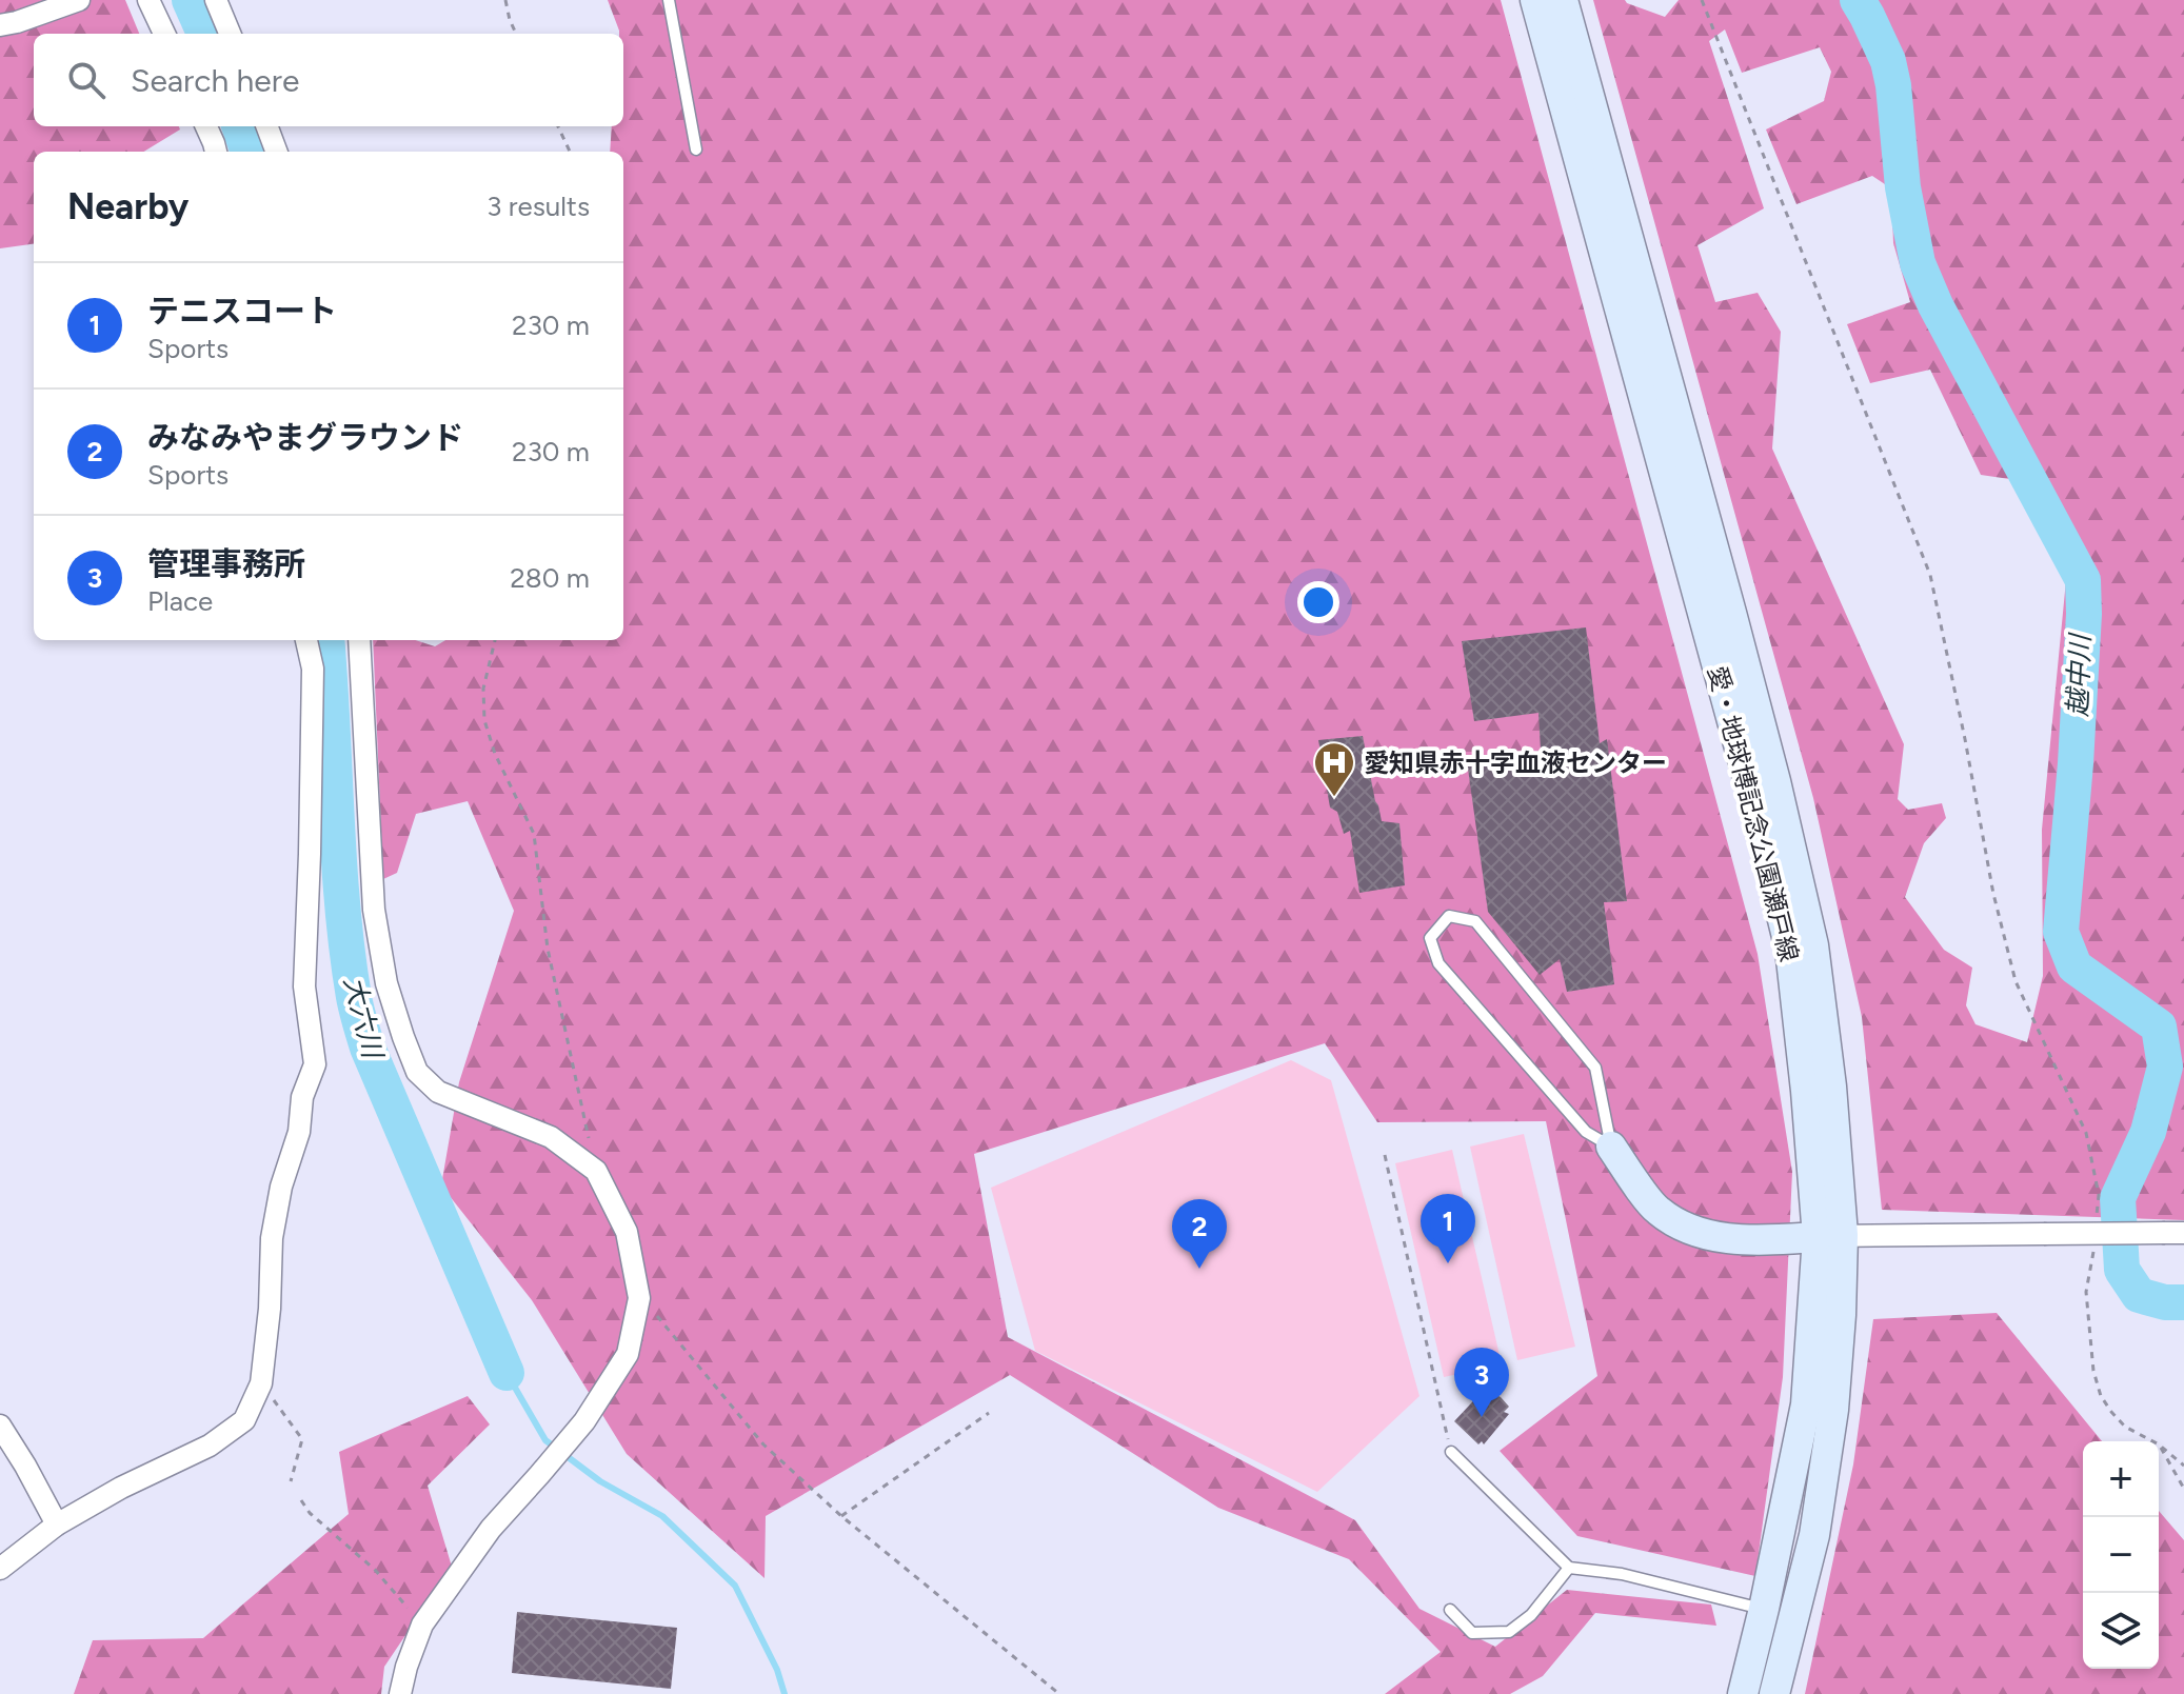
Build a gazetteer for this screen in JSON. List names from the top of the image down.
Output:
{
  "streets": {
    "main road": ["愛・地球博記念公園瀬戸線"]
  },
  "water": ["越中川", "大六川"],
  "places": {
    "hospital": ["愛知県赤十字血液センター"]
  },
  "page": {
    "search": "Search here",
    "heading": ["Nearby", "3 results"],
    "list": [
      {
        "mark": "1",
        "name": "テニスコート",
        "note": "Sports",
        "value": "230 m"
      },
      {
        "mark": "2",
        "name": "みなみやまグラウンド",
        "note": "Sports",
        "value": "230 m"
      },
      {
        "mark": "3",
        "name": "管理事務所",
        "note": "Place",
        "value": "280 m"
      }
    ],
    "pins": ["1", "2", "3"],
    "map_buttons": ["+", "−"]
  }
}
